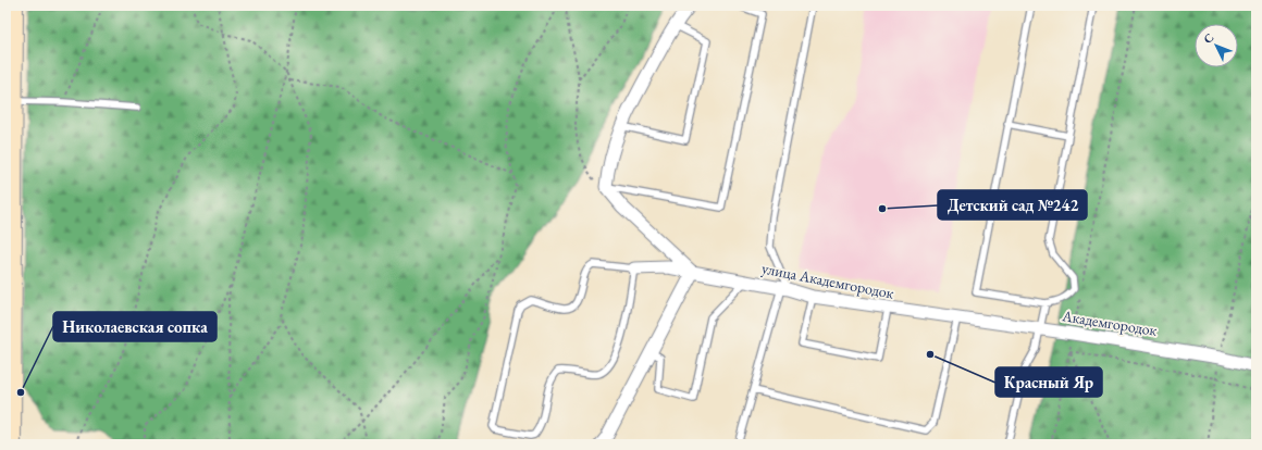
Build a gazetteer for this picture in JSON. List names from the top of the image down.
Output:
{
  "streets": {
    "street": ["улица Академгородок", "Академгородок"]
  },
  "crossings": [
    ["улица Академгородок", "Академгородок"]
  ],
  "places": ["Детский сад №242", "Красный Яр", "Николаевская сопка"],
  "north": "top left"
}
